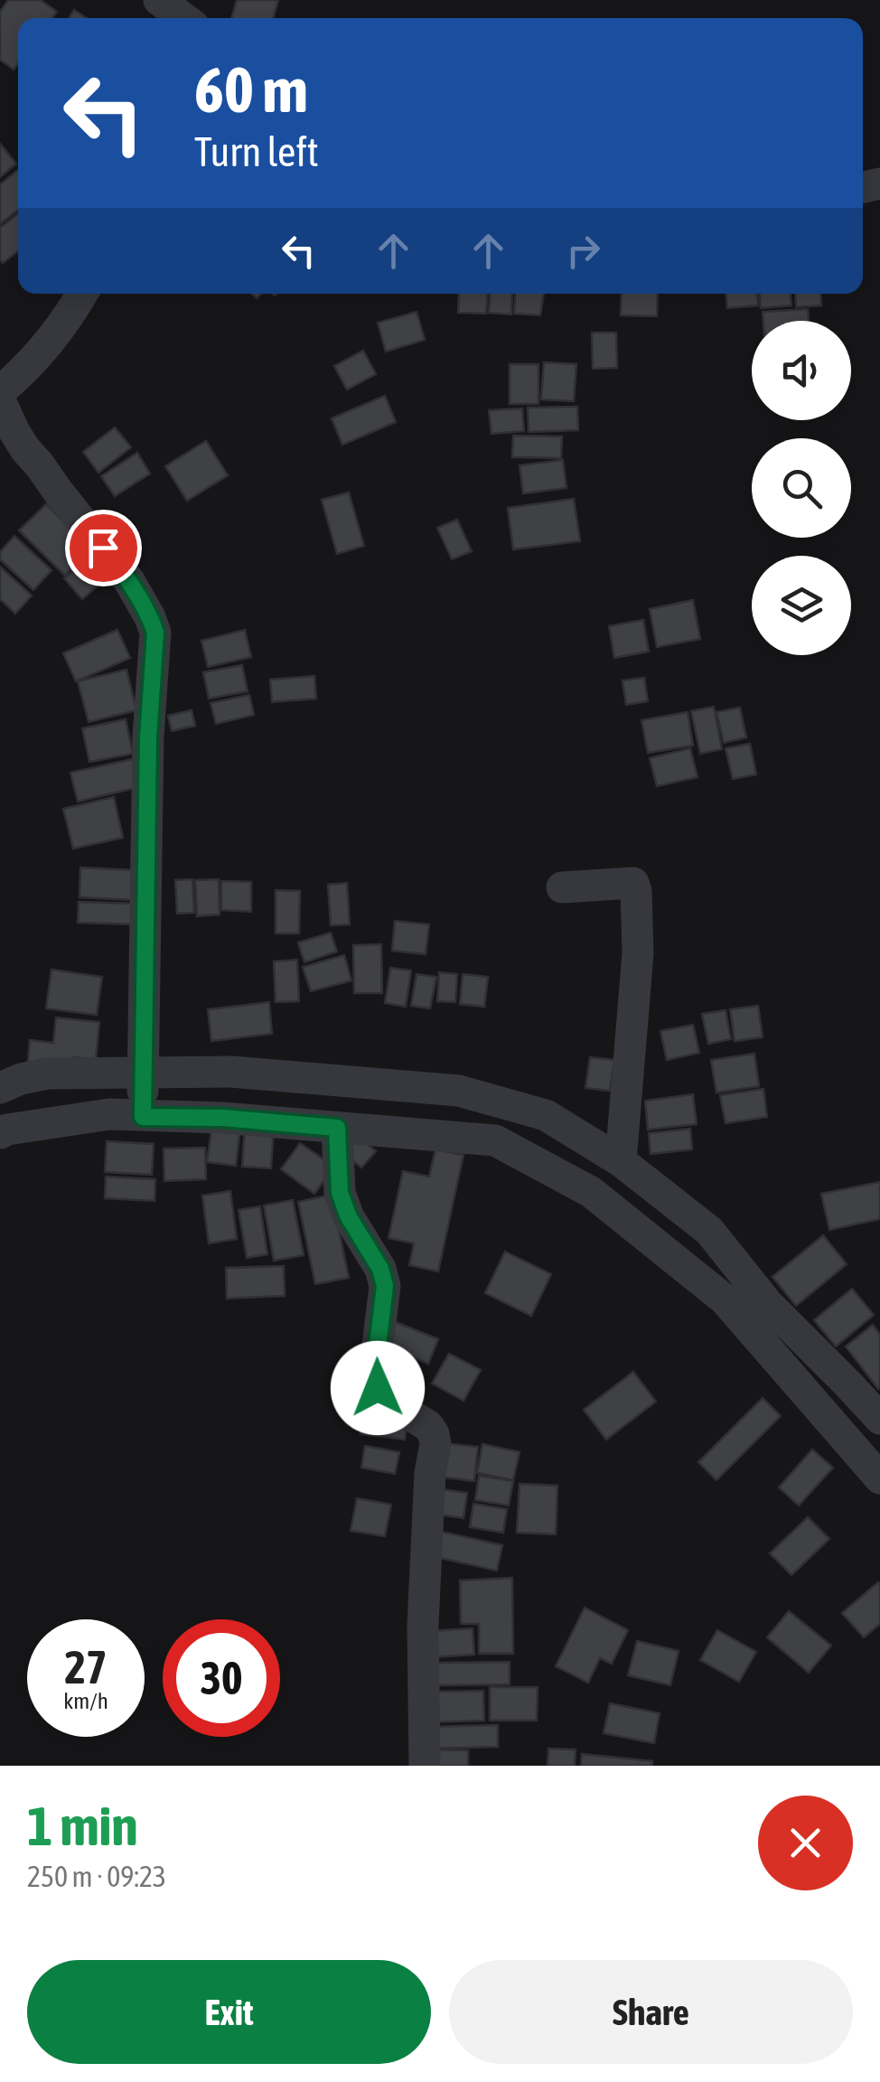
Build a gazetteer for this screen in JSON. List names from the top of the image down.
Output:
{
  "page": {
    "turn": ["60 m", "Turn left"],
    "speed": "27 km/h",
    "limit": "30",
    "heading": ["1 min", "250 m · 09:23"],
    "buttons": ["Exit", "Share"]
  }
}
